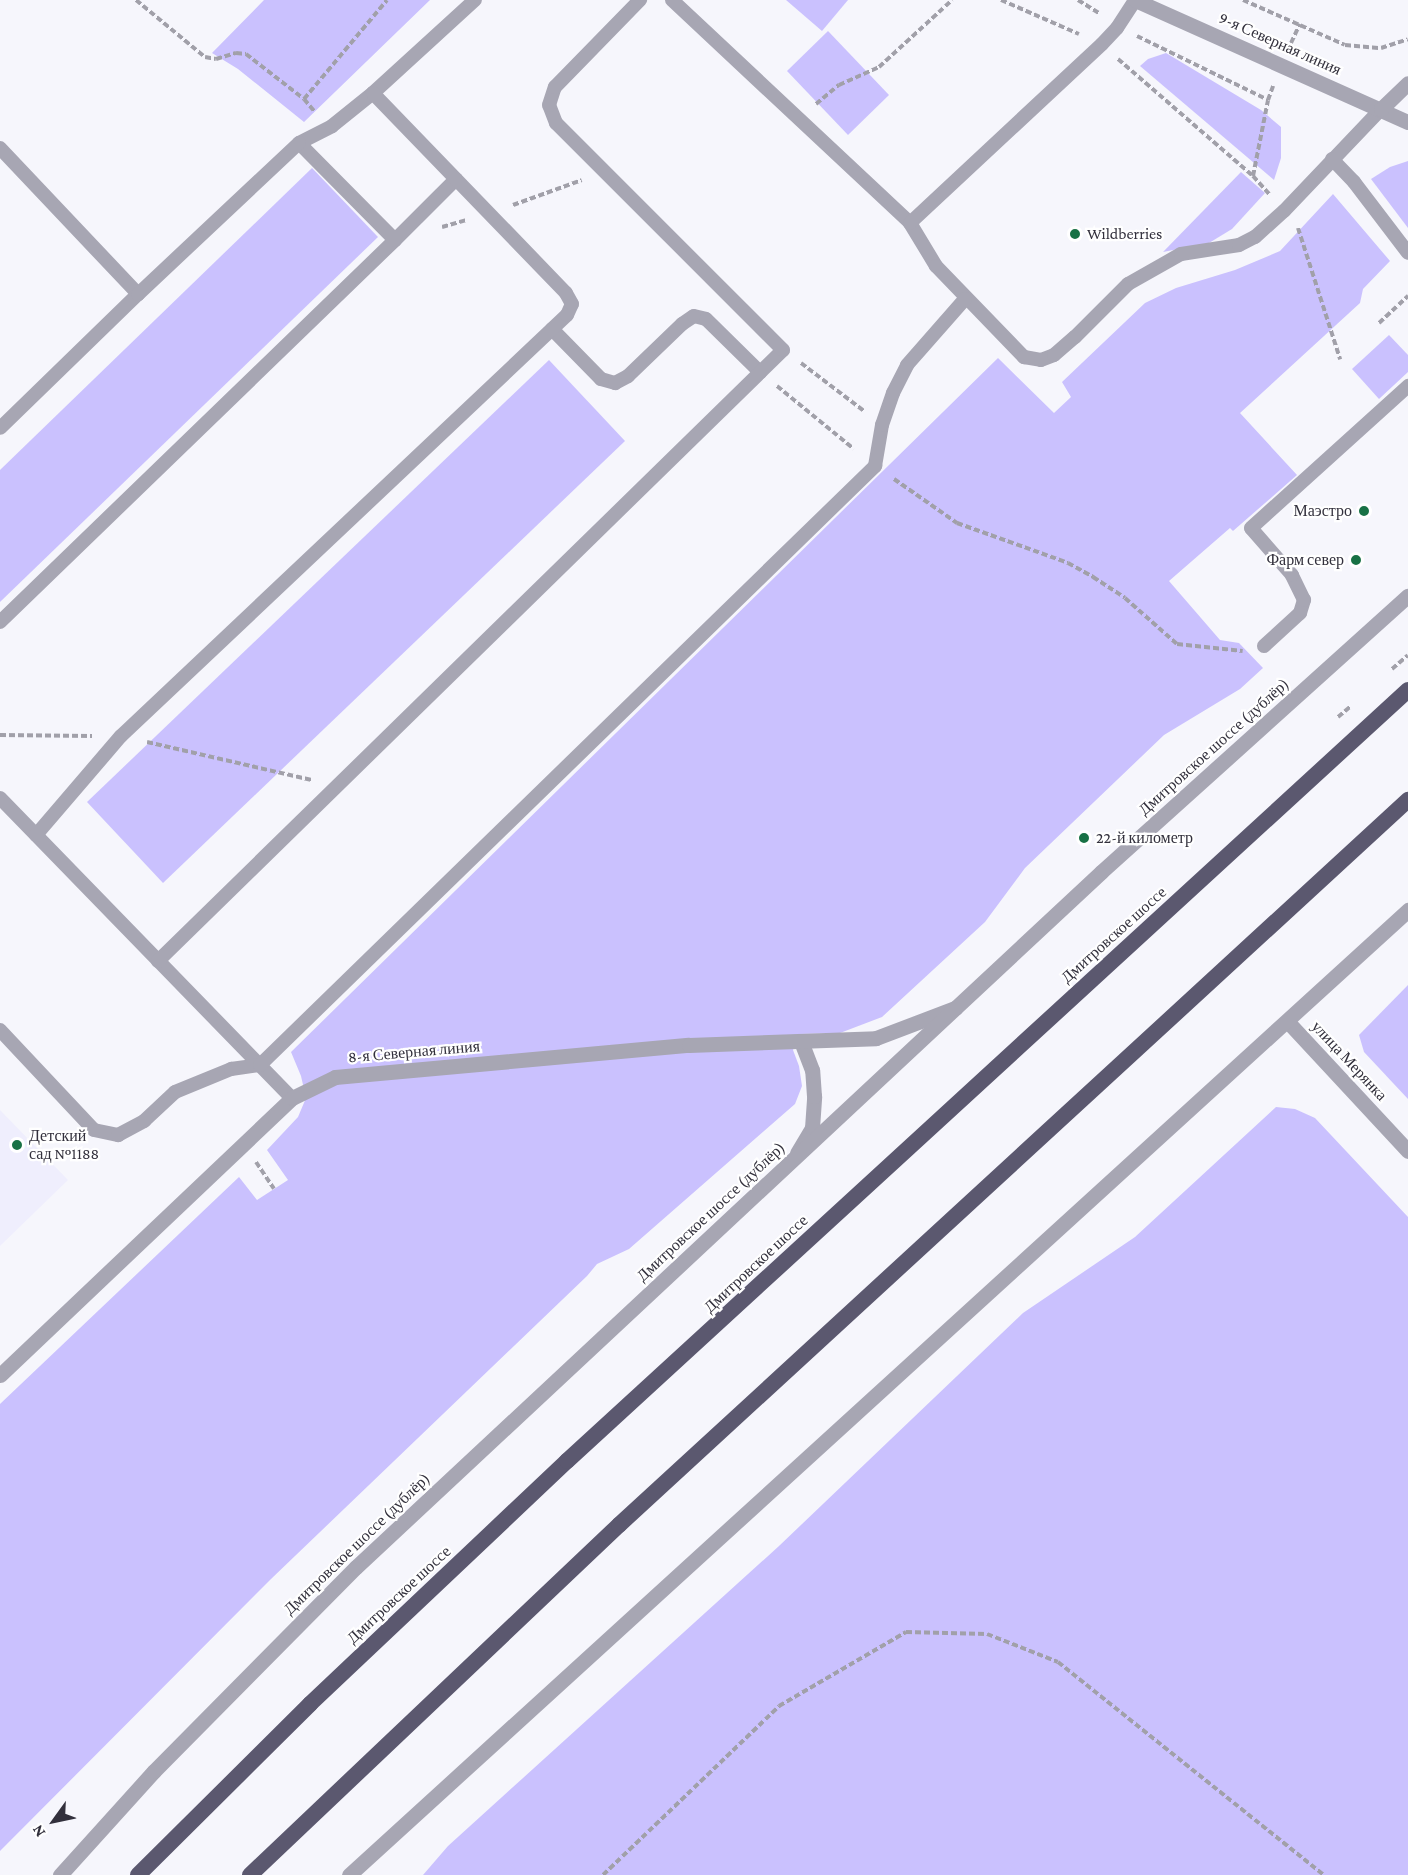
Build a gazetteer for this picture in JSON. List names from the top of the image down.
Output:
{
  "streets": {
    "highway": ["Дмитровское шоссе"],
    "street": [
      "9-я Северная линия",
      "Дмитровское шоссе (дублёр)",
      "8-я Северная линия",
      "улица Мерянка"
    ]
  },
  "crossings": [
    ["Дмитровское шоссе (дублёр)", "8-я Северная линия"]
  ],
  "places": [
    "Wildberries",
    "Маэстро",
    "Фарм север",
    "22-й километр",
    "Детский сад №1188"
  ],
  "north": "bottom left"
}
